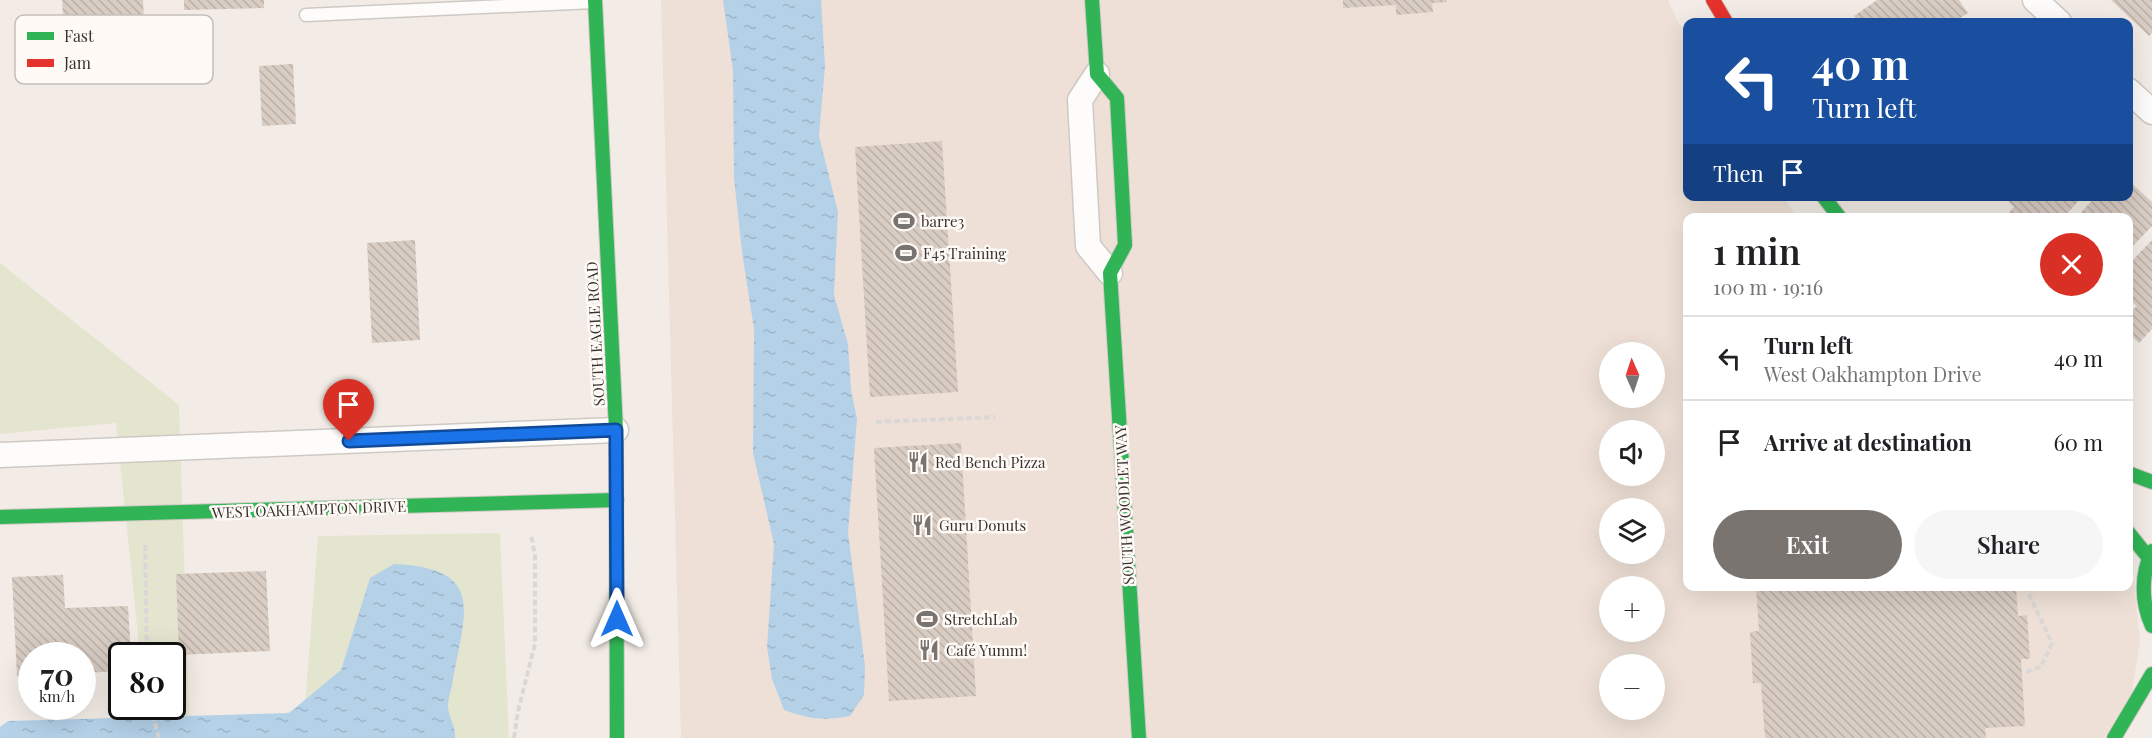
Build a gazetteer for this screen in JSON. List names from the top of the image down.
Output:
{
  "streets": {
    "main road": ["SOUTH EAGLE ROAD", "SOUTH WOODLET WAY", "WEST OAKHAMPTON DRIVE"]
  },
  "crossings": [
    ["SOUTH EAGLE ROAD", "WEST OAKHAMPTON DRIVE"]
  ],
  "places": {
    "sports": ["barre3", "F45 Training", "StretchLab"],
    "restaurant": ["Red Bench Pizza", "Guru Donuts", "Café Yumm!"]
  },
  "legend": ["Fast", "Jam"],
  "north": "top",
  "page": {
    "turn": ["40 m", "Turn left"],
    "then": "Then",
    "heading": ["1 min", "100 m · 19:16"],
    "list": [
      {
        "name": "Turn left",
        "note": "West Oakhampton Drive",
        "value": "40 m"
      },
      {
        "name": "Arrive at destination",
        "value": "60 m"
      }
    ],
    "map_buttons": ["+", "−"],
    "buttons": ["Exit", "Share"],
    "speed": "70 km/h",
    "limit": "80"
  }
}
